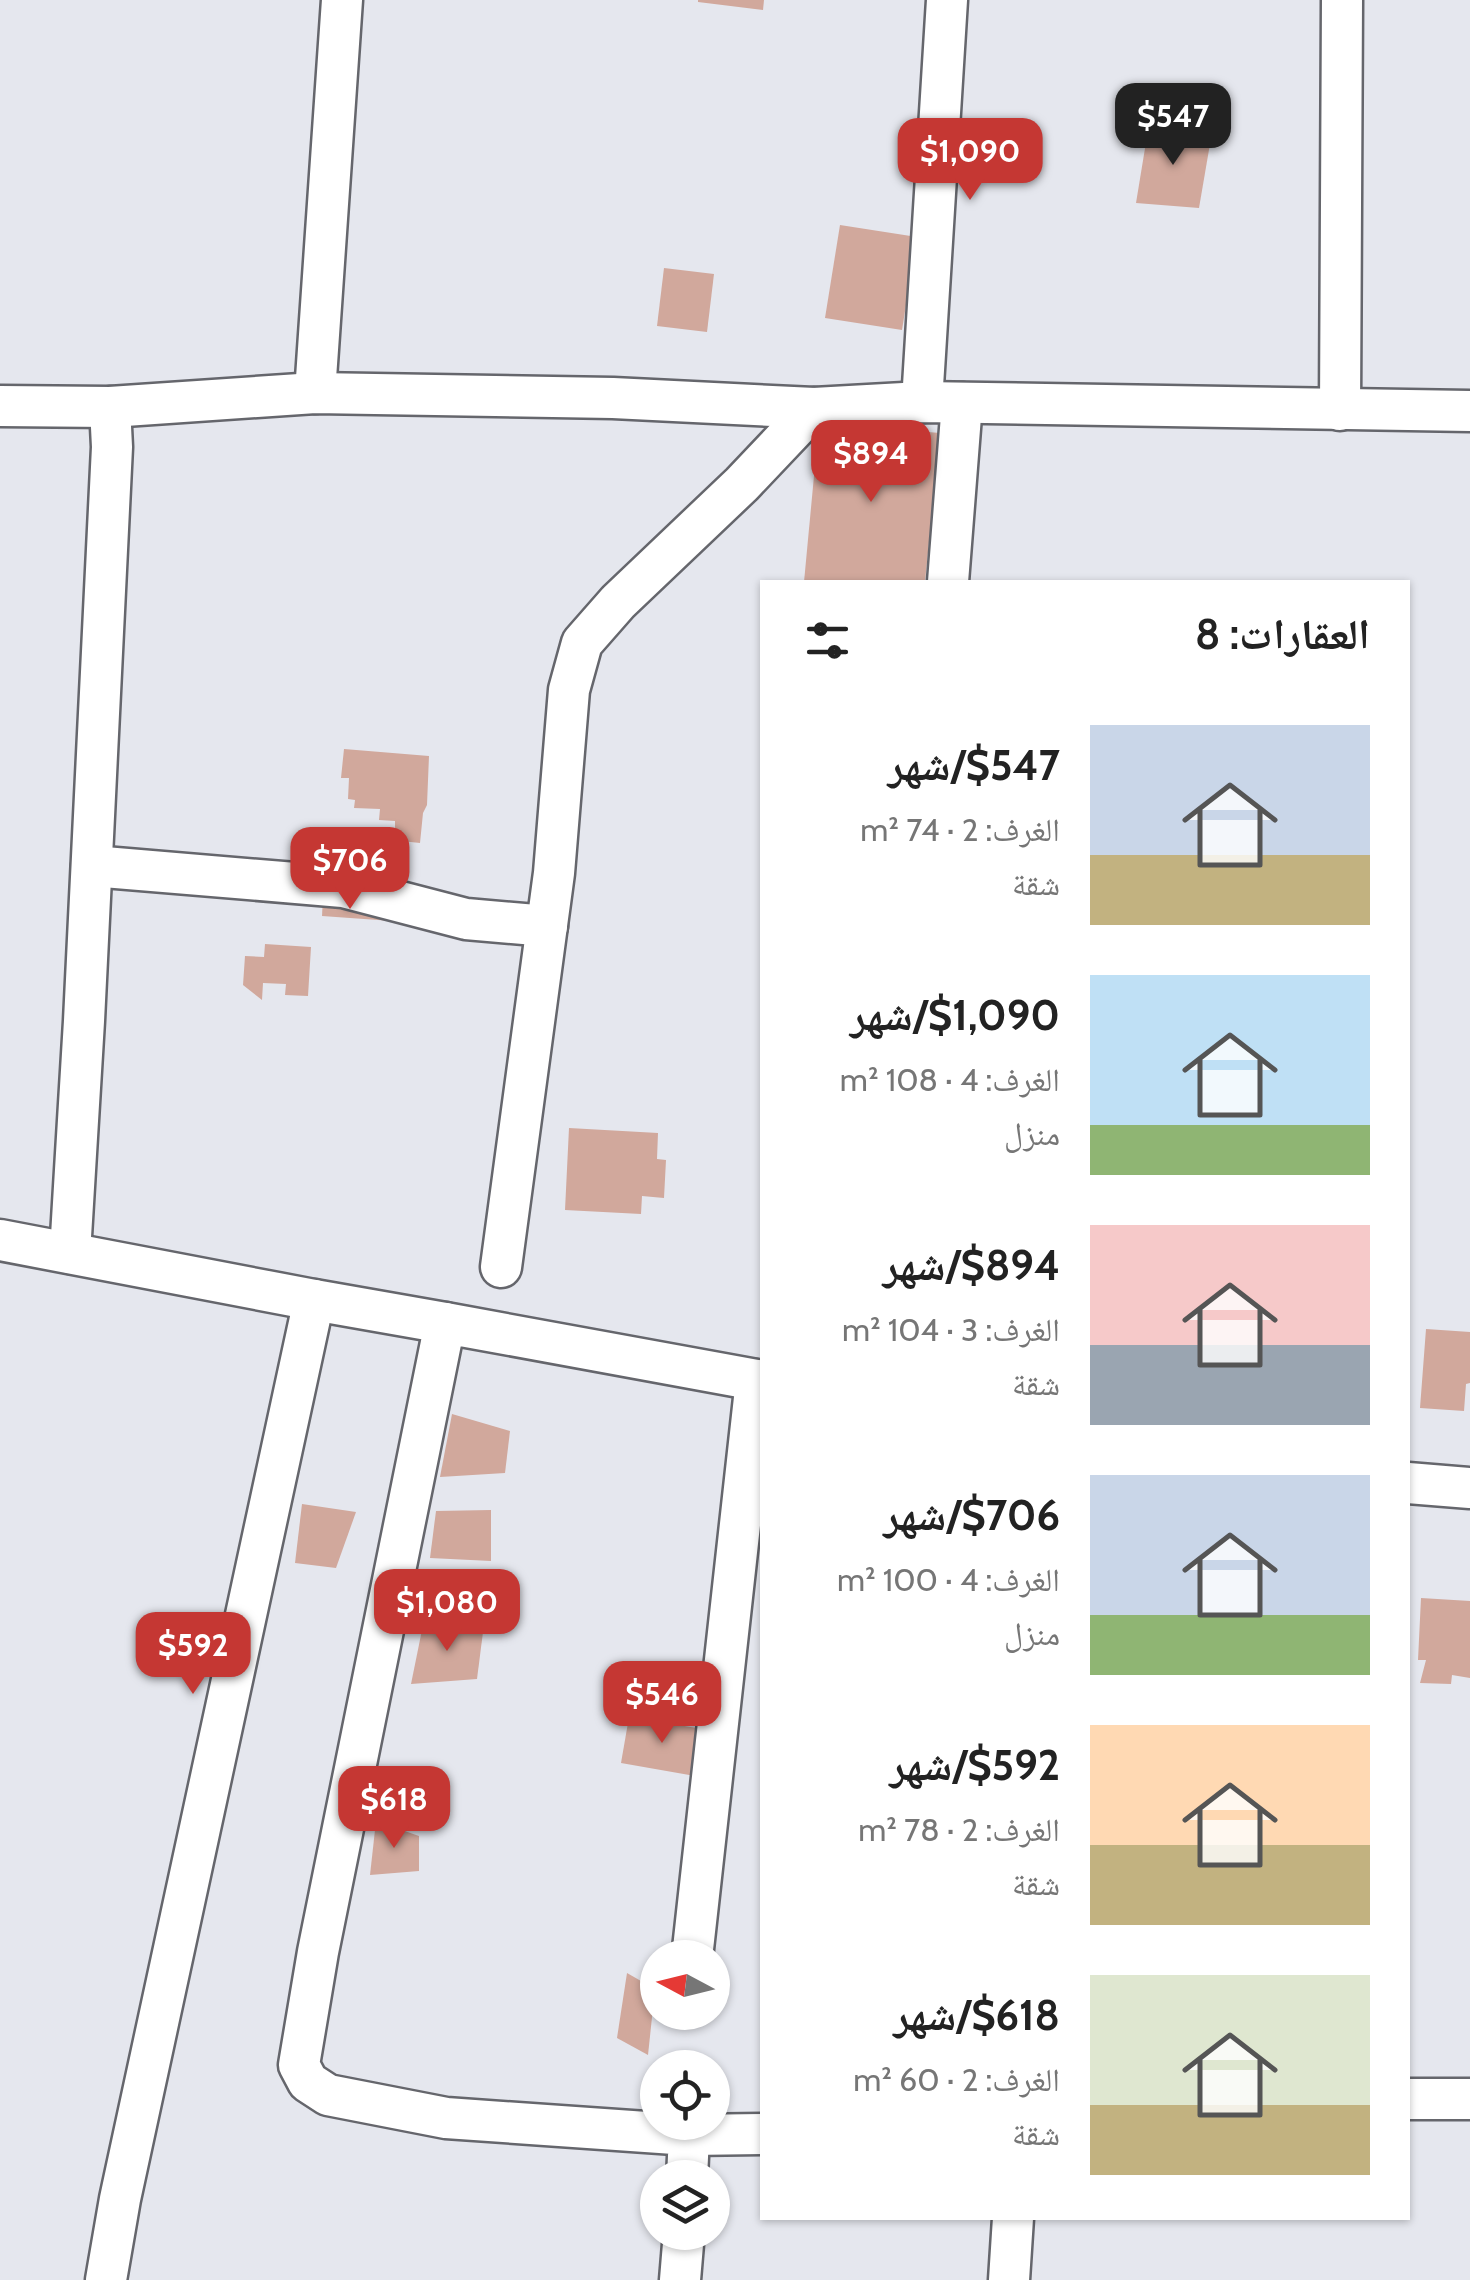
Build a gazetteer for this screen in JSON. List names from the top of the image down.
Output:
{
  "north": "left",
  "page": {
    "price": [
      "$547",
      "$1,090",
      "$894",
      "$706",
      "$1,080",
      "$592",
      "$546",
      "$618"
    ],
    "heading": "العقارات: 8",
    "list": [
      {
        "name": "$547/شهر",
        "note": "الغرف: 2 · 74 m² · شقة"
      },
      {
        "name": "$1,090/شهر",
        "note": "الغرف: 4 · 108 m² · منزل"
      },
      {
        "name": "$894/شهر",
        "note": "الغرف: 3 · 104 m² · شقة"
      },
      {
        "name": "$706/شهر",
        "note": "الغرف: 4 · 100 m² · منزل"
      },
      {
        "name": "$592/شهر",
        "note": "الغرف: 2 · 78 m² · شقة"
      },
      {
        "name": "$618/شهر",
        "note": "الغرف: 2 · 60 m² · شقة"
      }
    ]
  }
}
